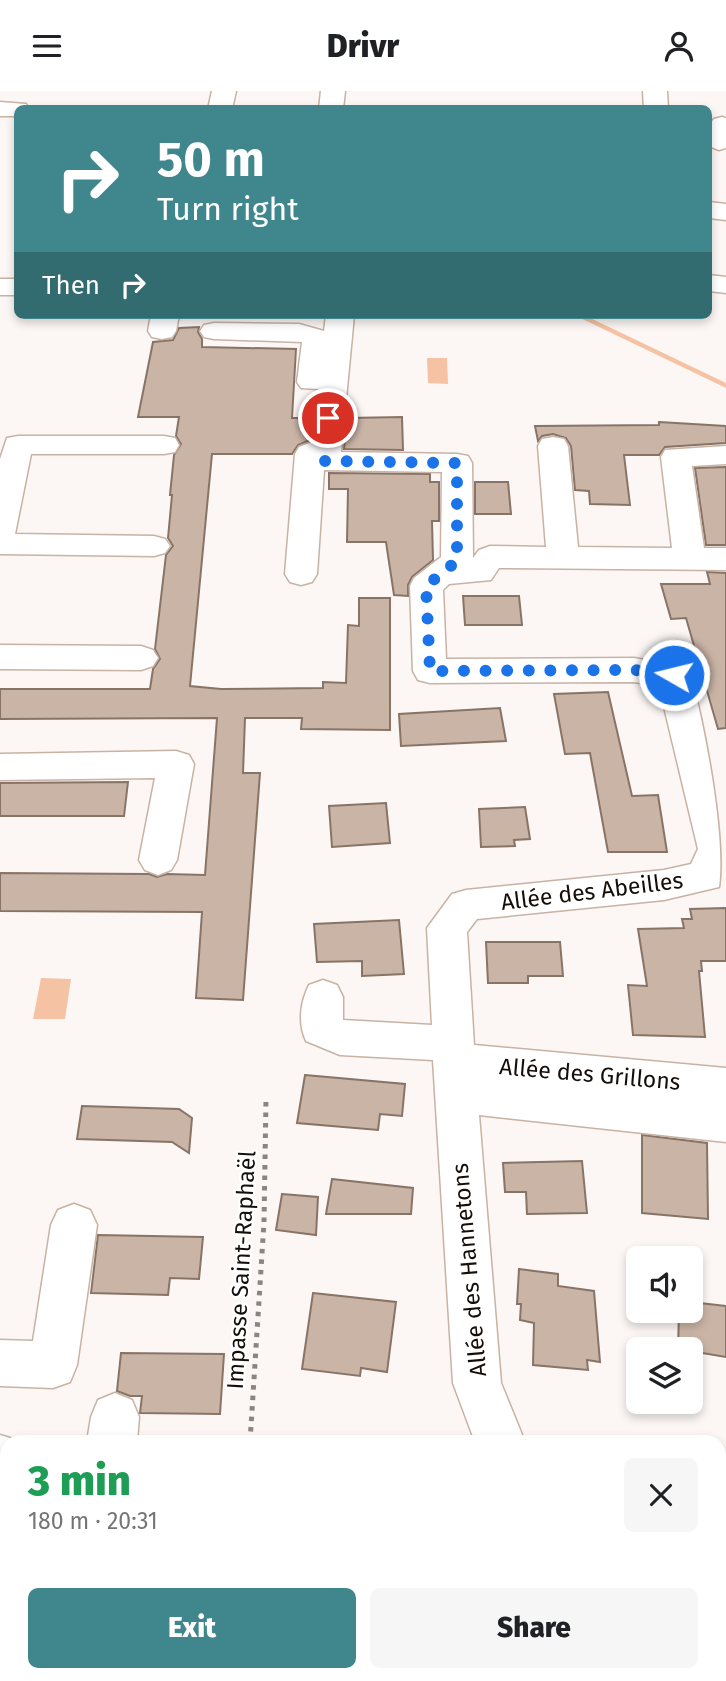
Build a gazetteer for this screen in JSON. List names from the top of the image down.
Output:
{
  "streets": {
    "street": ["Allée des Abeilles", "Allée des Grillons", "Allée des Hannetons"],
    "path": ["Impasse Saint-Raphaël"]
  },
  "crossings": [
    ["Allée des Abeilles", "Allée des Grillons"],
    ["Allée des Abeilles", "Allée des Hannetons"],
    ["Allée des Grillons", "Allée des Hannetons"]
  ],
  "page": {
    "header": "Drivr",
    "turn": ["50 m", "Turn right"],
    "then": "Then",
    "heading": ["3 min", "180 m · 20:31"],
    "buttons": ["Exit", "Share"]
  }
}
